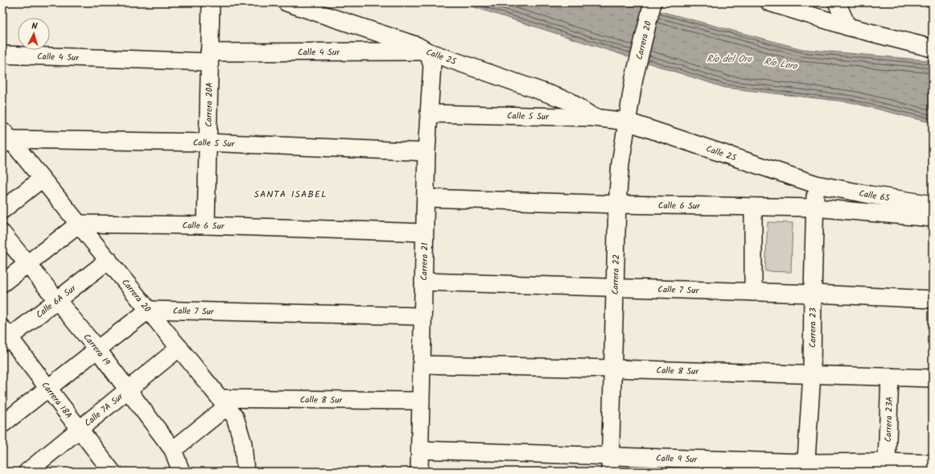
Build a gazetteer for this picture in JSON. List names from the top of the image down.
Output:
{
  "streets": {
    "street": [
      "Carrera 20",
      "Calle 4 Sur",
      "Calle 2S",
      "Carrera 20A",
      "Calle 5 Sur",
      "Calle 6S",
      "Calle 6 Sur",
      "Carrera 21",
      "Carrera 22",
      "Calle 7 Sur",
      "Calle 6A Sur",
      "Carrera 23",
      "Carrera 19",
      "Calle 8 Sur",
      "Carrera 18A",
      "Calle 7A Sur",
      "Carrera 23A",
      "Calle 9 Sur"
    ]
  },
  "crossings": [
    ["Carrera 20", "Calle 5 Sur"],
    ["Carrera 20", "Calle 6 Sur"],
    ["Carrera 20", "Carrera 22"],
    ["Carrera 20", "Calle 7 Sur"],
    ["Carrera 20", "Calle 6A Sur"],
    ["Carrera 20", "Calle 8 Sur"],
    ["Carrera 20", "Calle 7A Sur"],
    ["Calle 4 Sur", "Calle 2S"],
    ["Calle 4 Sur", "Carrera 20A"],
    ["Calle 4 Sur", "Carrera 21"],
    ["Calle 2S", "Calle 5 Sur"],
    ["Calle 2S", "Calle 6S"],
    ["Calle 2S", "Carrera 21"],
    ["Calle 2S", "Carrera 22"],
    ["Calle 2S", "Carrera 23"],
    ["Carrera 20A", "Calle 5 Sur"],
    ["Carrera 20A", "Calle 6 Sur"],
    ["Calle 5 Sur", "Carrera 21"],
    ["Calle 5 Sur", "Carrera 22"],
    ["Calle 6S", "Carrera 23"],
    ["Calle 6 Sur", "Carrera 21"],
    ["Calle 6 Sur", "Carrera 22"],
    ["Calle 6 Sur", "Carrera 23"],
    ["Carrera 21", "Calle 7 Sur"],
    ["Carrera 21", "Calle 8 Sur"],
    ["Carrera 21", "Calle 9 Sur"],
    ["Carrera 22", "Calle 7 Sur"],
    ["Carrera 22", "Calle 8 Sur"],
    ["Carrera 22", "Calle 9 Sur"],
    ["Calle 7 Sur", "Carrera 23"],
    ["Calle 6A Sur", "Carrera 19"],
    ["Calle 6A Sur", "Carrera 18A"],
    ["Carrera 23", "Calle 8 Sur"],
    ["Carrera 23", "Calle 9 Sur"],
    ["Carrera 19", "Calle 7A Sur"],
    ["Calle 8 Sur", "Carrera 23A"],
    ["Carrera 18A", "Calle 7A Sur"],
    ["Carrera 23A", "Calle 9 Sur"]
  ],
  "districts": ["SANTA ISABEL"],
  "water": ["Río del Oro", "Río Loro"],
  "north": "top"
}
